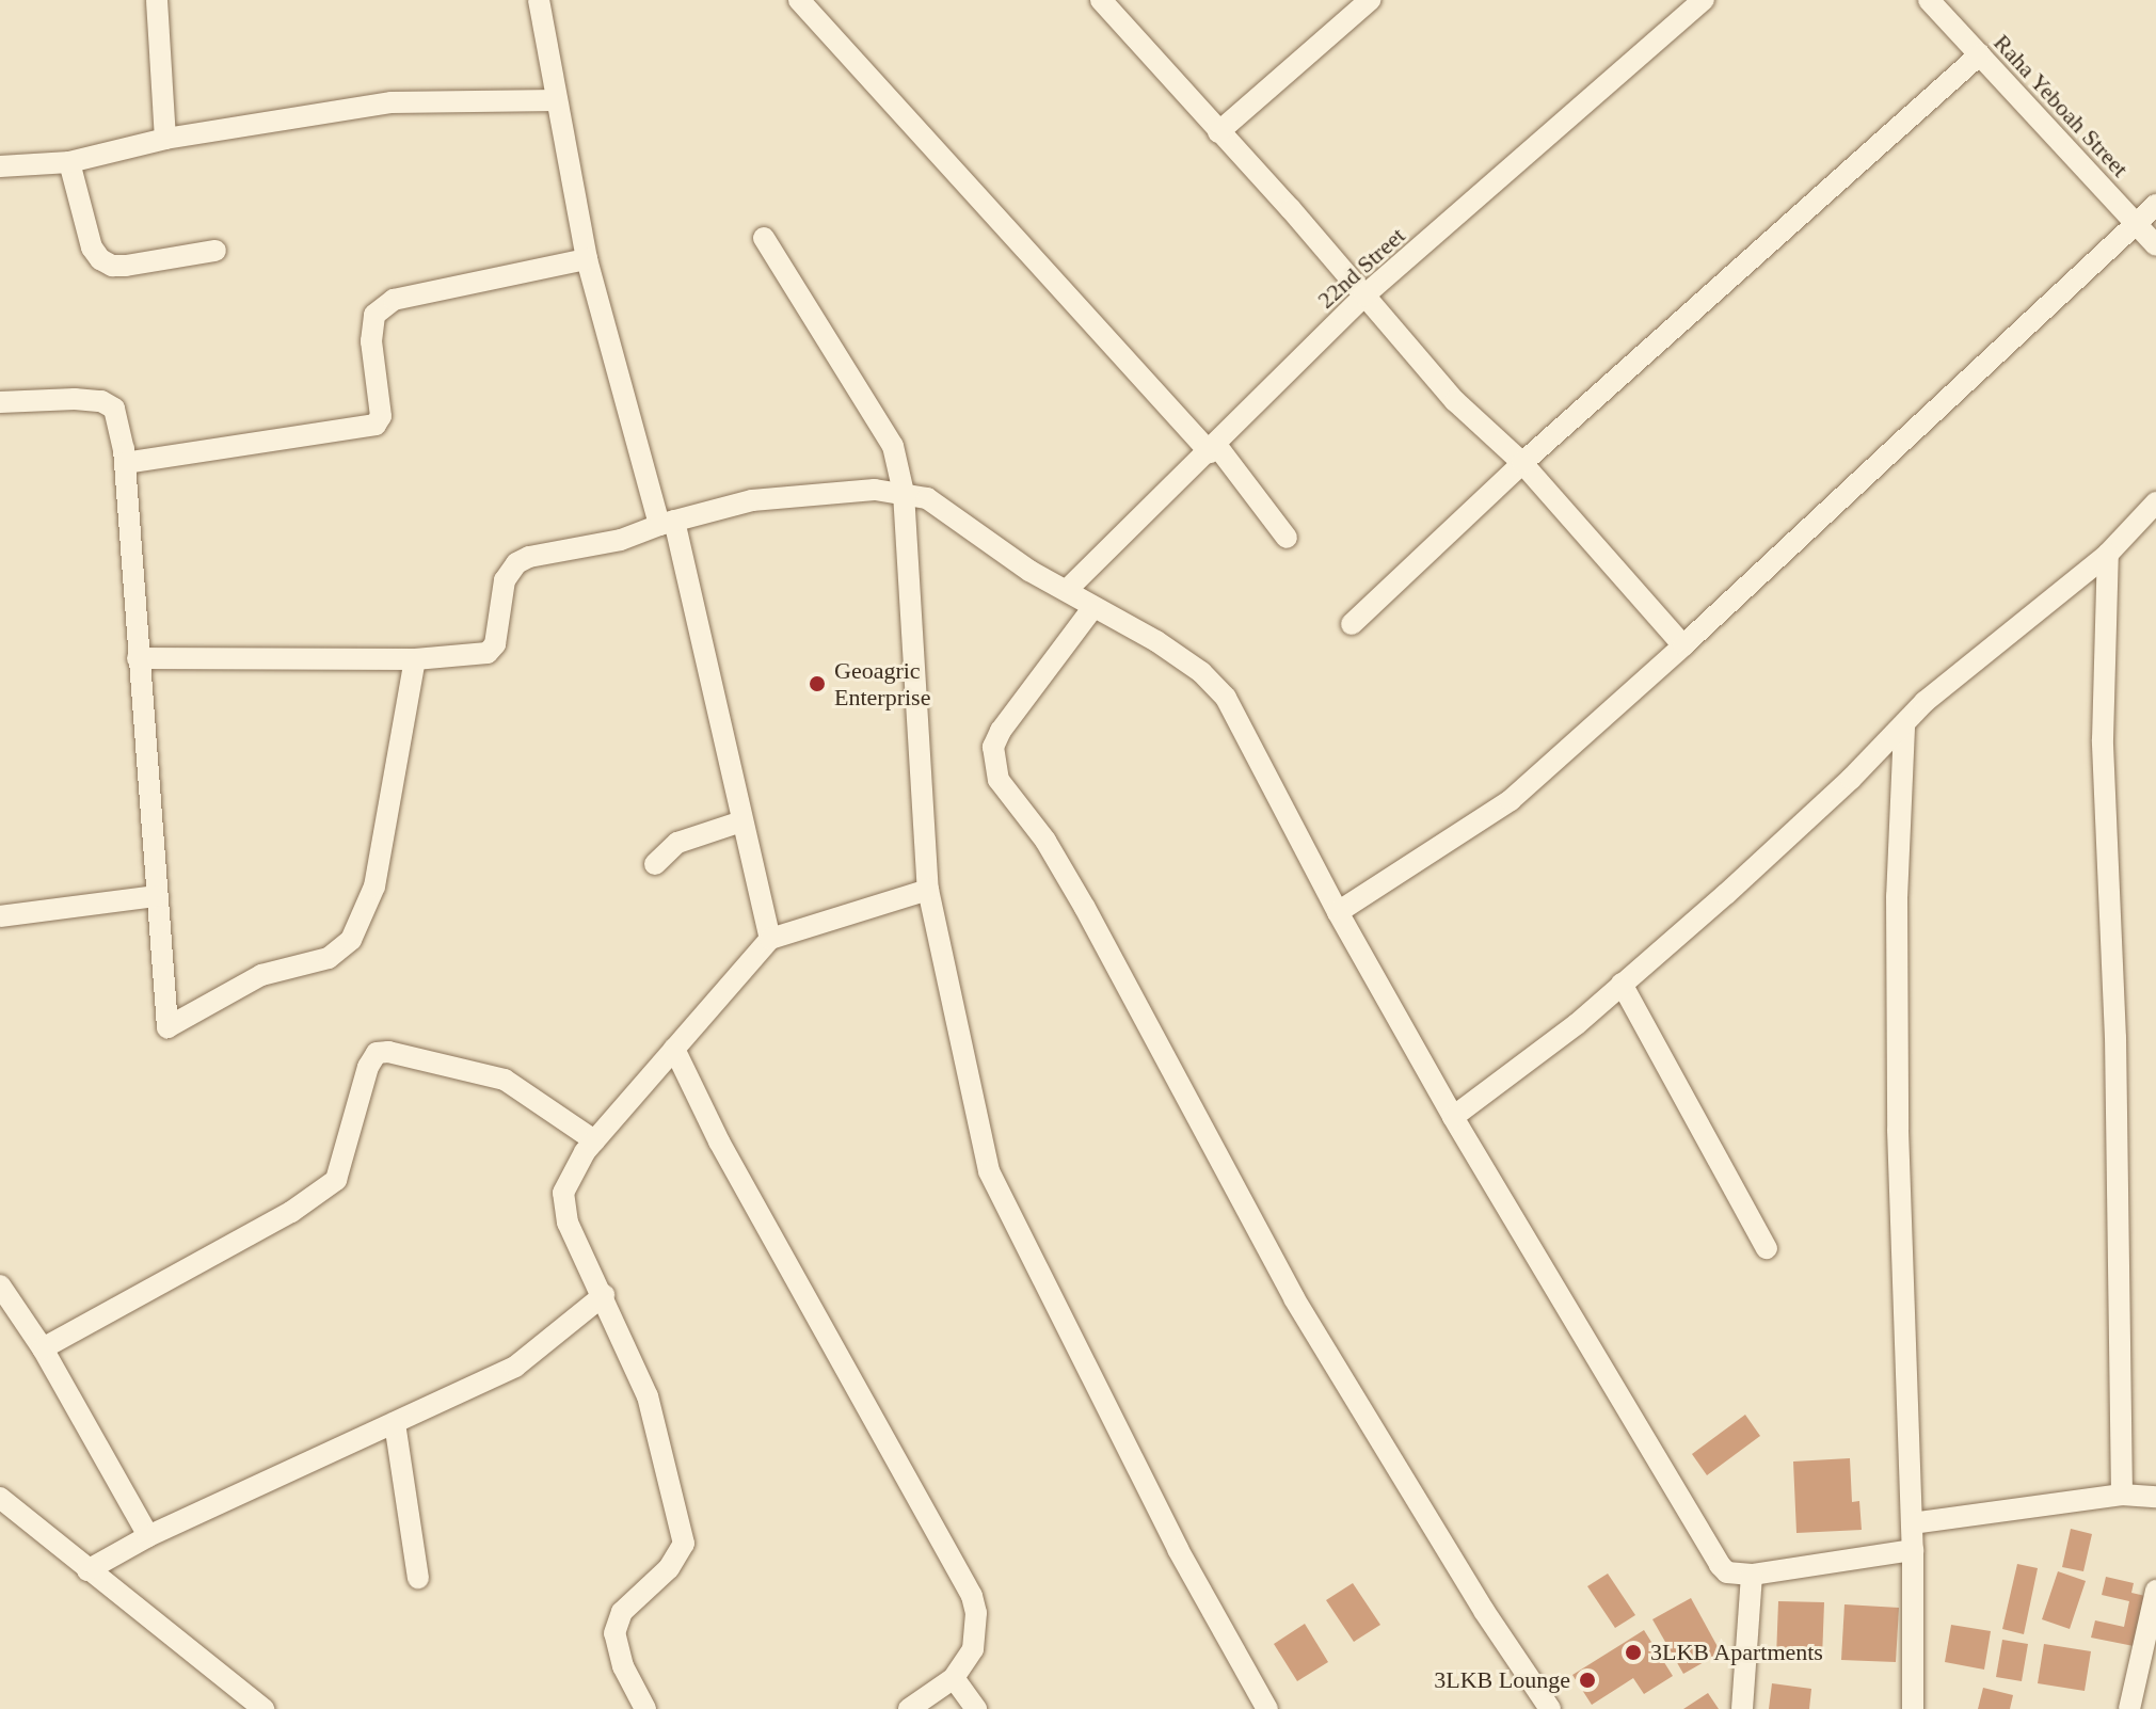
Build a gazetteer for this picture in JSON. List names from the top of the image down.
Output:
{
  "streets": {
    "street": ["Raha Yeboah Street", "22nd Street"]
  },
  "places": ["Geoagric Enterprise", "3LKB Apartments", "3LKB Lounge"]
}
